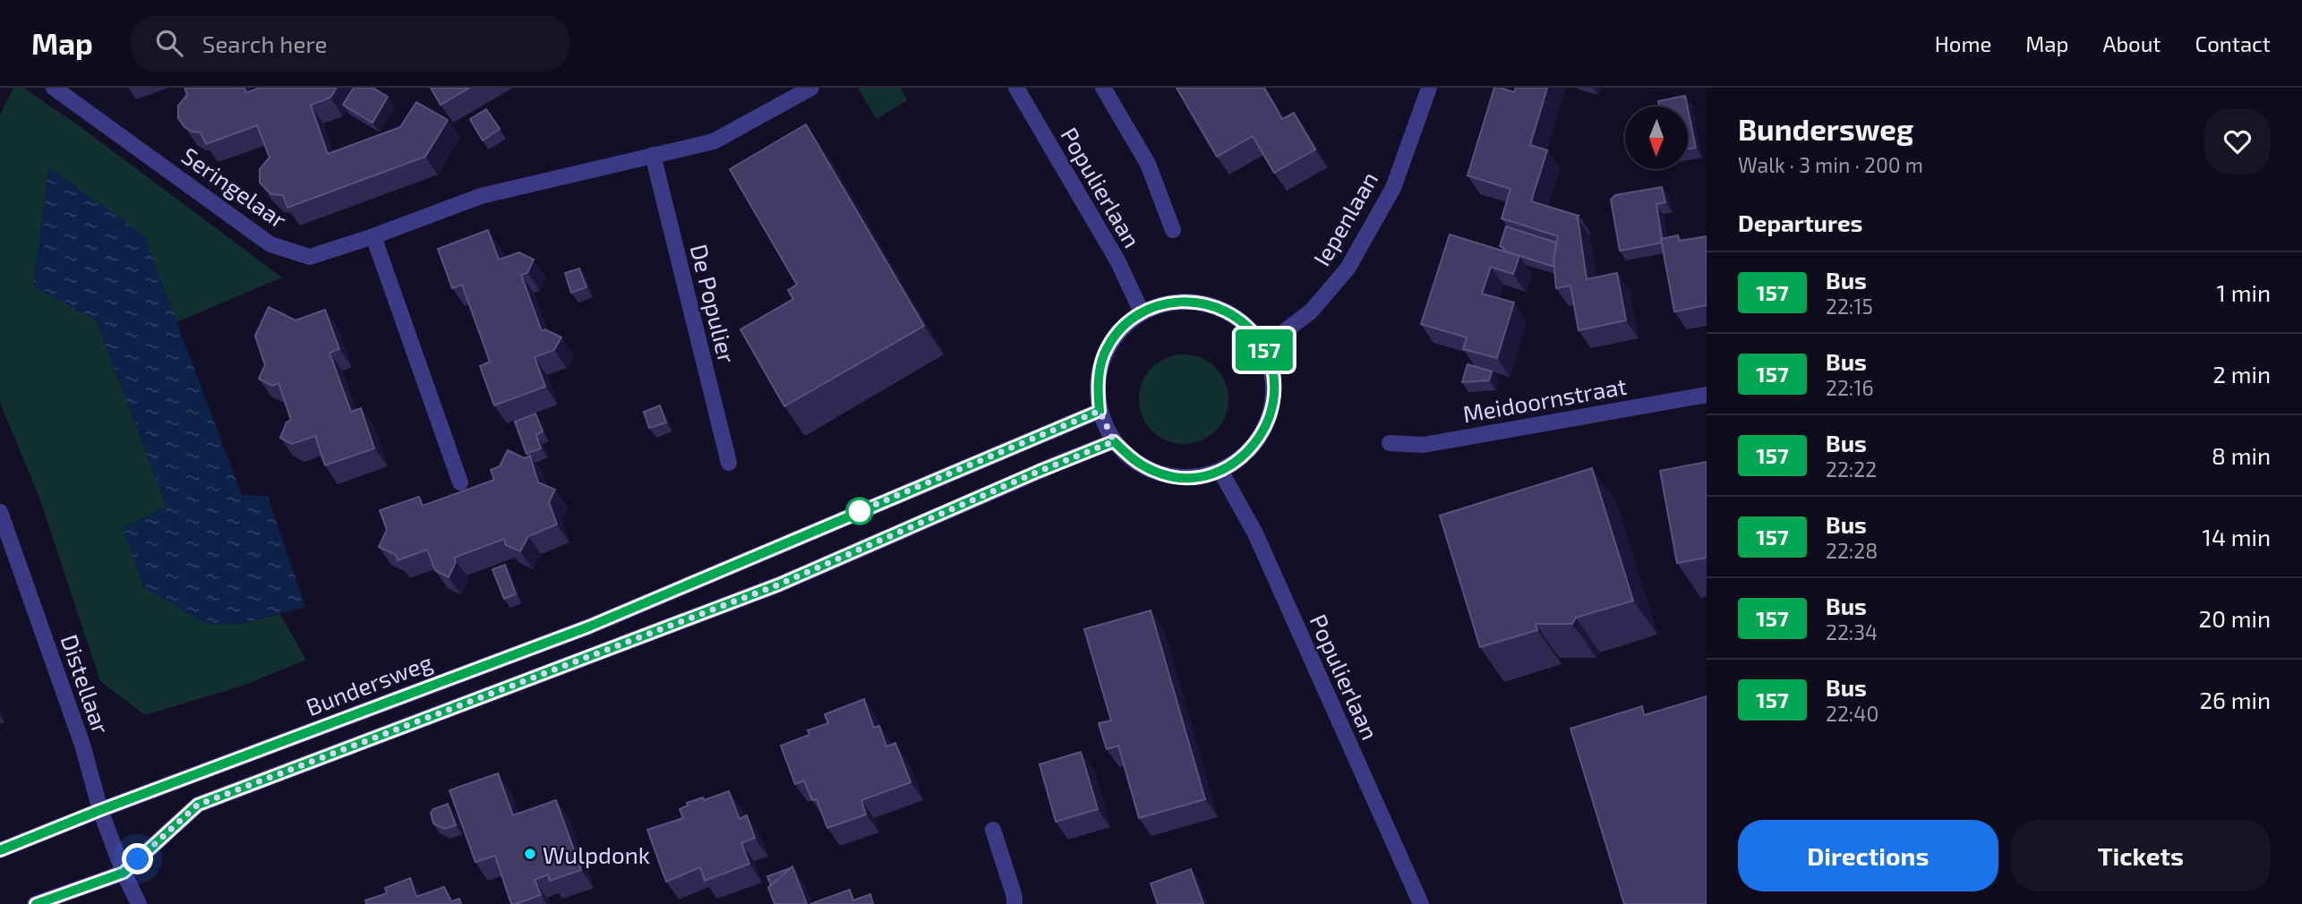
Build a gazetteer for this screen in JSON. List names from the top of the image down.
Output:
{
  "streets": {
    "street": [
      "Seringelaar",
      "Populierlaan",
      "Iepenlaan",
      "De Populier",
      "Meidoornstraat",
      "Distellaar",
      "Bundersweg"
    ]
  },
  "crossings": [
    ["Populierlaan", "Iepenlaan"],
    ["Populierlaan", "Bundersweg"],
    ["Iepenlaan", "Bundersweg"],
    ["Distellaar", "Bundersweg"]
  ],
  "places": ["Wulpdonk"],
  "lines": ["bus line 157"],
  "north": "bottom",
  "page": {
    "header": "Map",
    "search": "Search here",
    "nav": [
      "Home",
      "Map",
      "About",
      "Contact"
    ],
    "on_map": "157",
    "heading": [
      ["Bundersweg", "Walk · 3 min · 200 m"],
      "Departures"
    ],
    "list": [
      {
        "mark": "157",
        "name": "Bus",
        "note": "22:15",
        "value": "1 min"
      },
      {
        "mark": "157",
        "name": "Bus",
        "note": "22:16",
        "value": "2 min"
      },
      {
        "mark": "157",
        "name": "Bus",
        "note": "22:22",
        "value": "8 min"
      },
      {
        "mark": "157",
        "name": "Bus",
        "note": "22:28",
        "value": "14 min"
      },
      {
        "mark": "157",
        "name": "Bus",
        "note": "22:34",
        "value": "20 min"
      },
      {
        "mark": "157",
        "name": "Bus",
        "note": "22:40",
        "value": "26 min"
      }
    ],
    "buttons": ["Directions", "Tickets"]
  }
}
